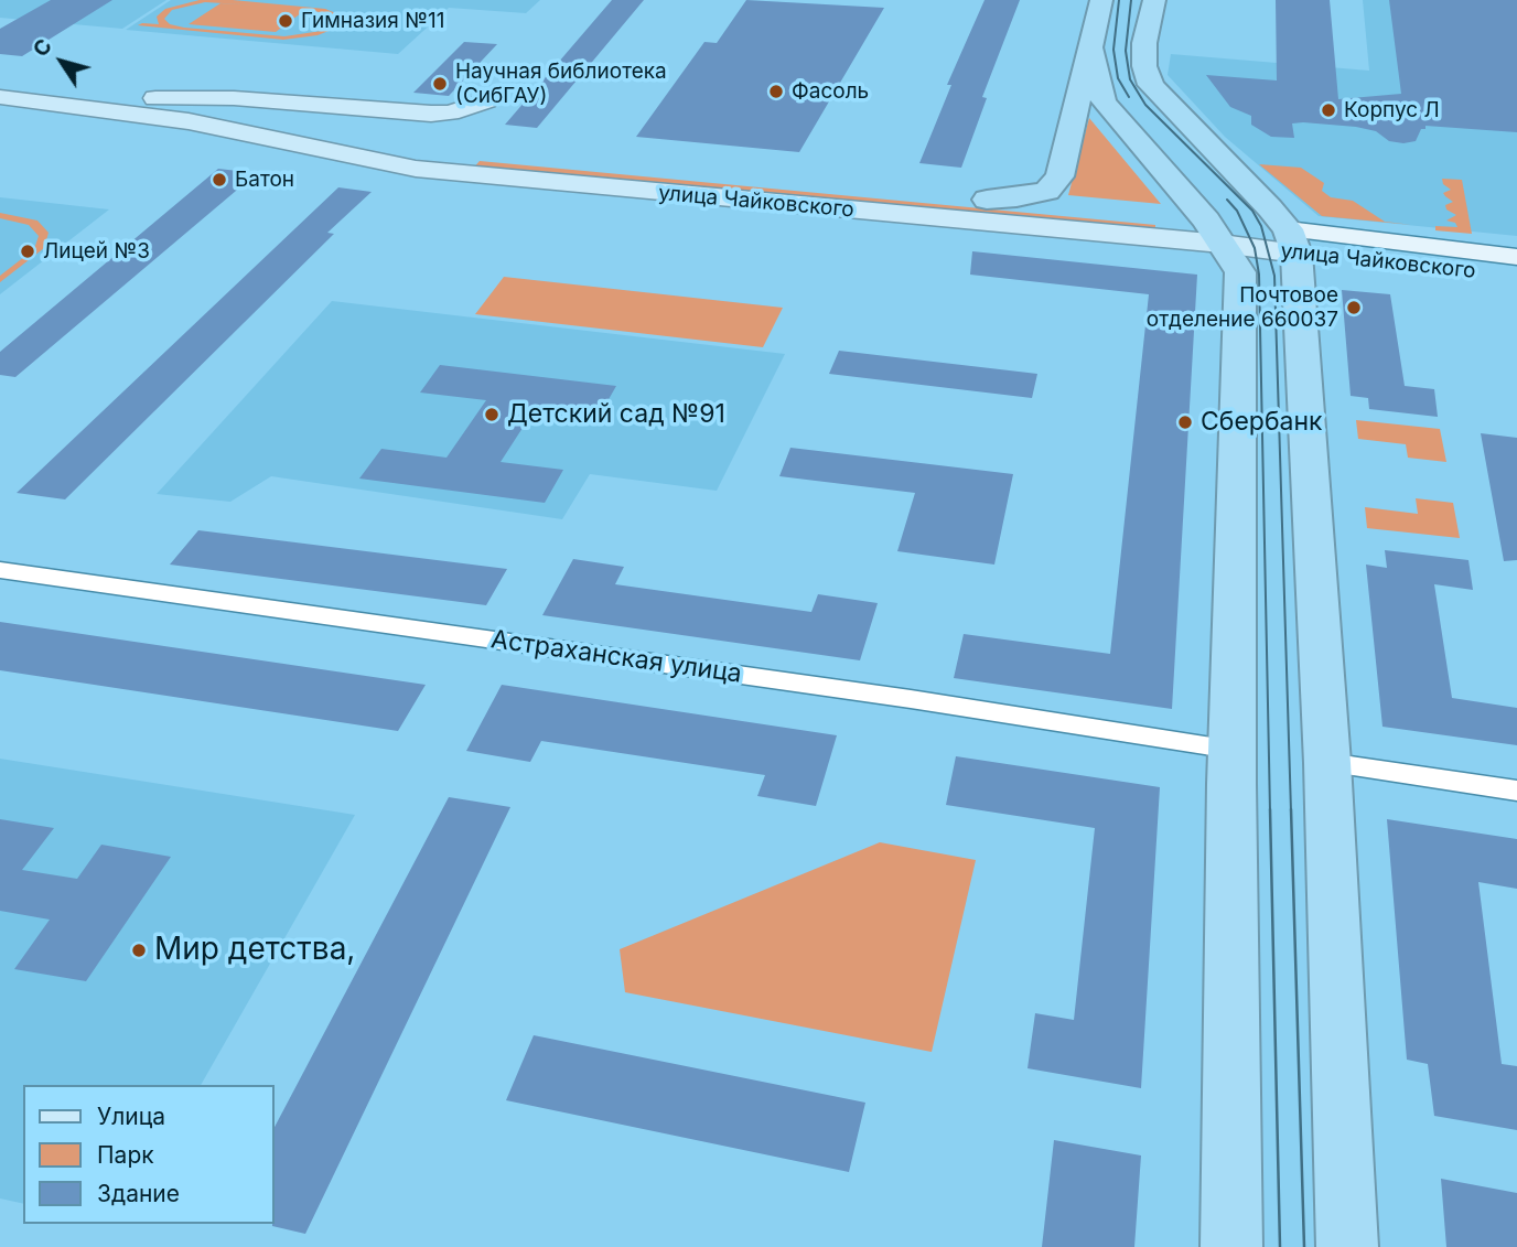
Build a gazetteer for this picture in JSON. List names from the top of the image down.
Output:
{
  "streets": {
    "main road": ["улица Чайковского"],
    "street": ["Астраханская улица"]
  },
  "places": [
    "Гимназия №11",
    "Научная библиотека (СибГАУ)",
    "Фасоль",
    "Корпус Л",
    "Батон",
    "Лицей №3",
    "Почтовое отделение 660037",
    "Детский сад №91",
    "Сбербанк",
    "Мир детства,"
  ],
  "legend": ["Улица", "Парк", "Здание"],
  "north": "top left"
}
